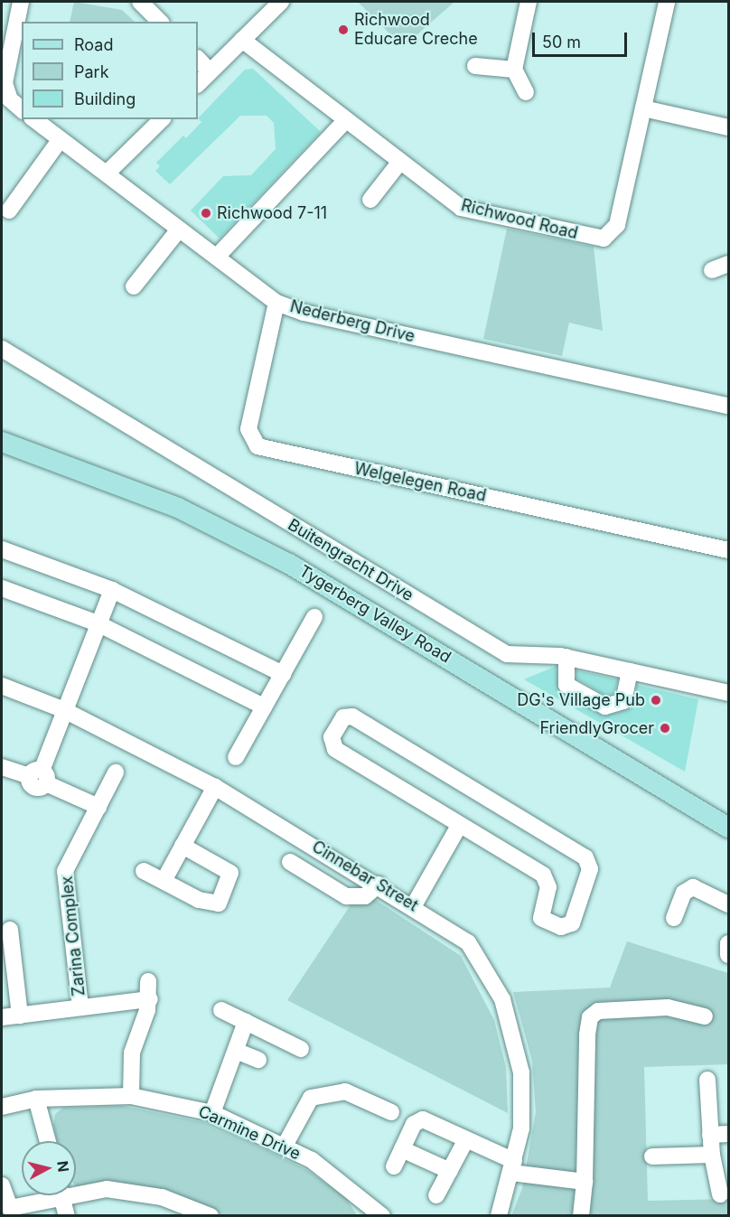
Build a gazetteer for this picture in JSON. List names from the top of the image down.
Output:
{
  "streets": {
    "main road": ["Tygerberg Valley Road"],
    "street": [
      "Richwood Road",
      "Nederberg Drive",
      "Welgelegen Road",
      "Buitengracht Drive",
      "Cinnebar Street",
      "Zarina Complex",
      "Carmine Drive"
    ]
  },
  "crossings": [
    ["Nederberg Drive", "Welgelegen Road"]
  ],
  "places": [
    "Richwood Educare Creche",
    "Richwood 7-11",
    "DG's Village Pub",
    "FriendlyGrocer"
  ],
  "legend": ["Road", "Park", "Building"],
  "scale_bar": "50 m",
  "north": "right"
}
